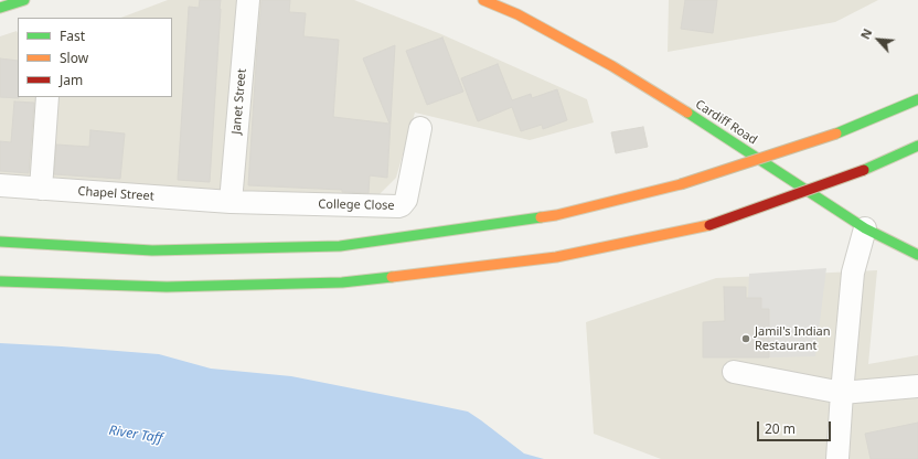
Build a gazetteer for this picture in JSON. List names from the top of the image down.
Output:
{
  "streets": {
    "main road": ["Cardiff Road"],
    "street": ["Janet Street", "Chapel Street", "College Close"]
  },
  "crossings": [
    ["Janet Street", "Chapel Street"],
    ["Janet Street", "College Close"],
    ["Chapel Street", "College Close"]
  ],
  "water": ["River Taff"],
  "places": ["Jamil's Indian Restaurant"],
  "legend": ["Fast", "Slow", "Jam"],
  "scale_bar": "20 m",
  "north": "top left"
}
